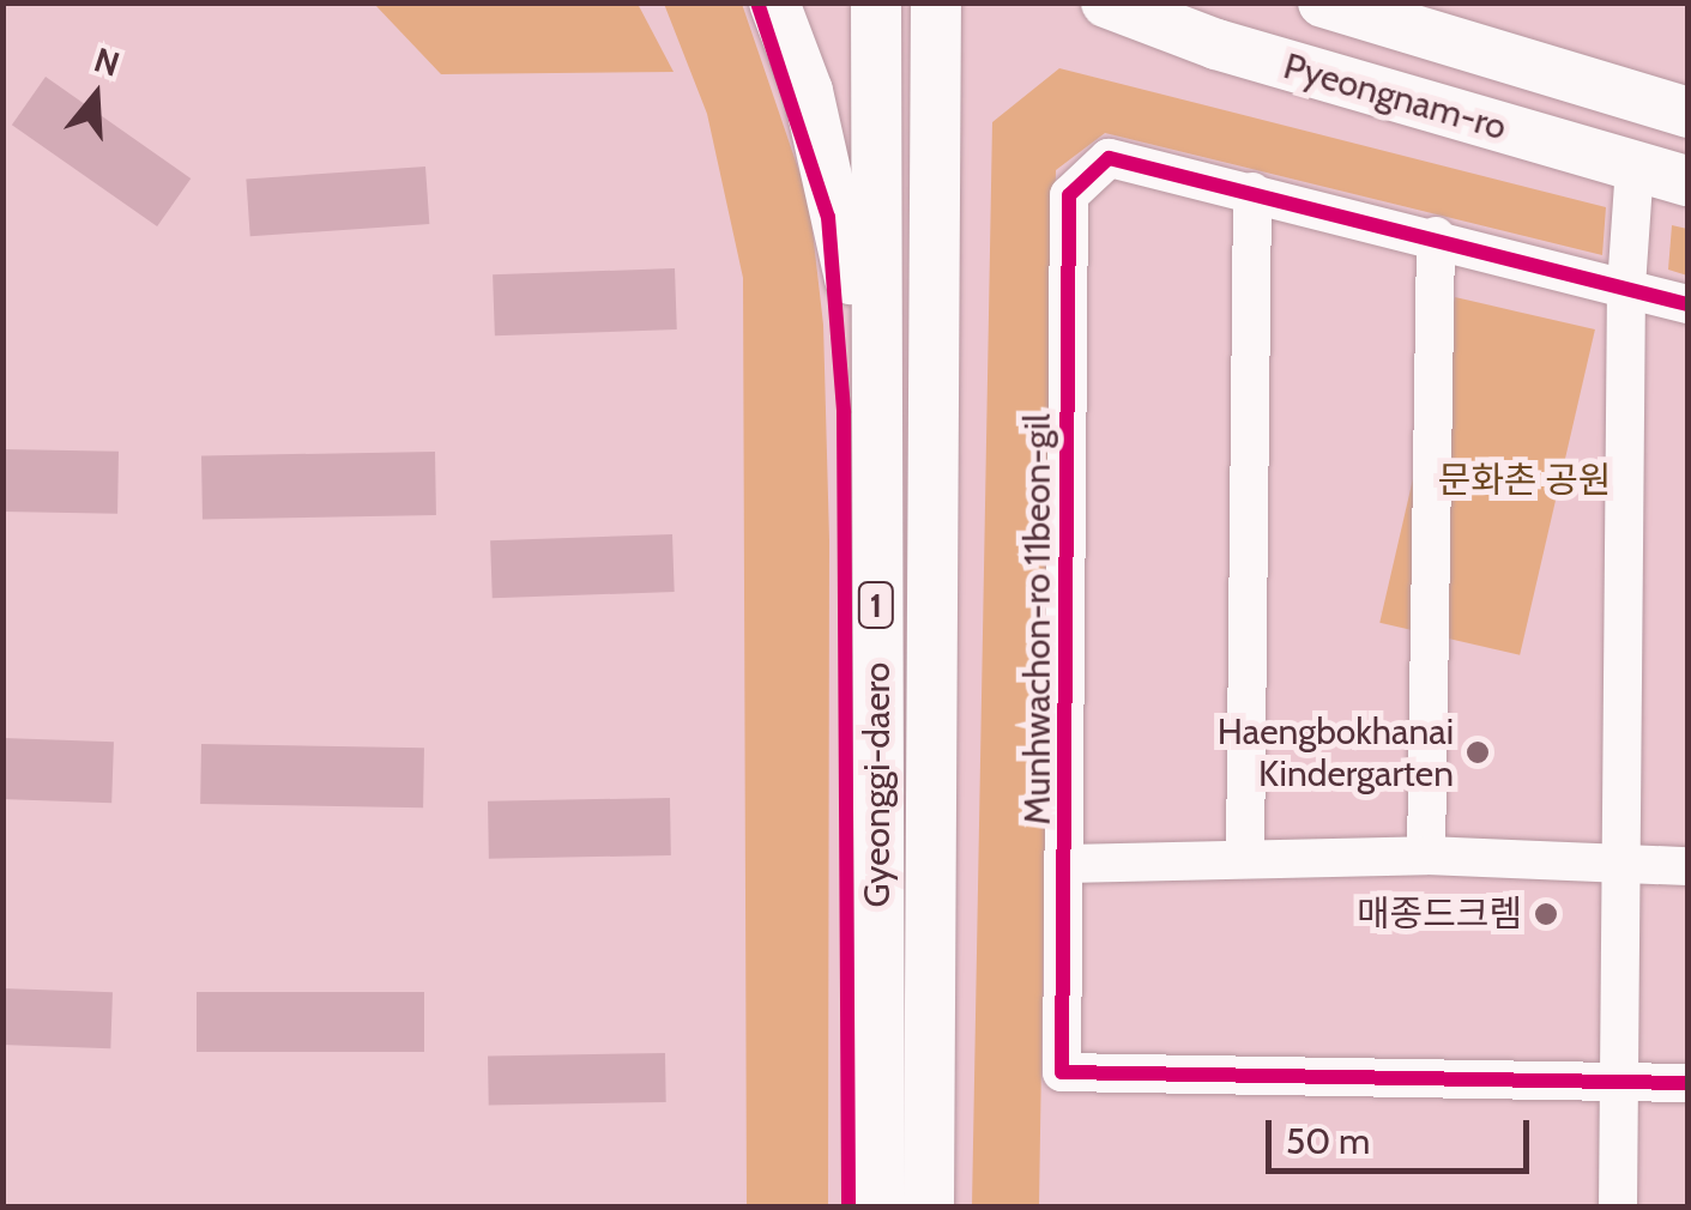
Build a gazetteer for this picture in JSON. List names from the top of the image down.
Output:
{
  "streets": {
    "main road": ["Pyeongnam-ro", "1", "Gyeonggi-daero"],
    "street": ["Munhwachon-ro 11beon-gil"]
  },
  "parks": ["문화촌 공원"],
  "places": ["Haengbokhanai Kindergarten", "매종드크렘"],
  "scale_bar": "50 m",
  "north": "top"
}
